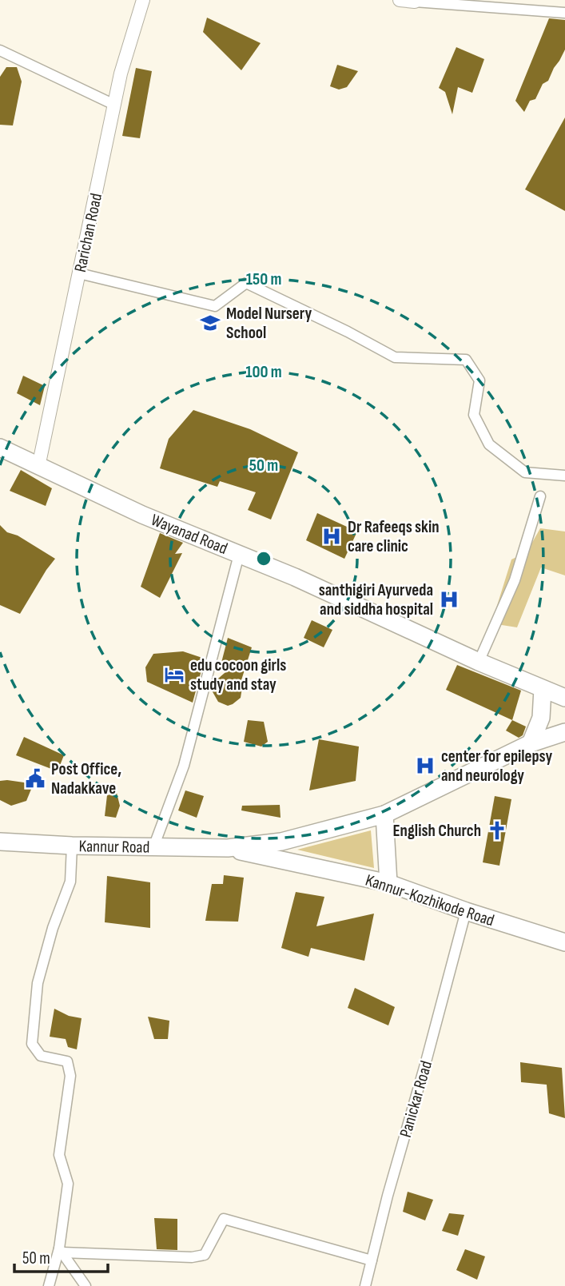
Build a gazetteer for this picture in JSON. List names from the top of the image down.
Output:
{
  "streets": {
    "main road": ["Wayanad Road", "Kannur Road", "Kannur-Kozhikode Road"],
    "street": ["Rarichan Road", "Panickar Road"]
  },
  "crossings": [
    ["Rarichan Road", "Wayanad Road"],
    ["Kannur Road", "Kannur-Kozhikode Road"],
    ["Kannur-Kozhikode Road", "Panickar Road"]
  ],
  "places": {
    "school or university": ["Model Nursery School"],
    "hospital": ["Dr Rafeeqs skin care clinic", "santhigiri Ayurveda and siddha hospital", "center for epilepsy and neurology"],
    "hotel": ["edu cocoon girls study and stay"],
    "public building": ["Post Office, Nadakkave"],
    "church": ["English Church"]
  },
  "scale_bar": "50 m",
  "rings": ["150 m", "100 m", "50 m"]
}
